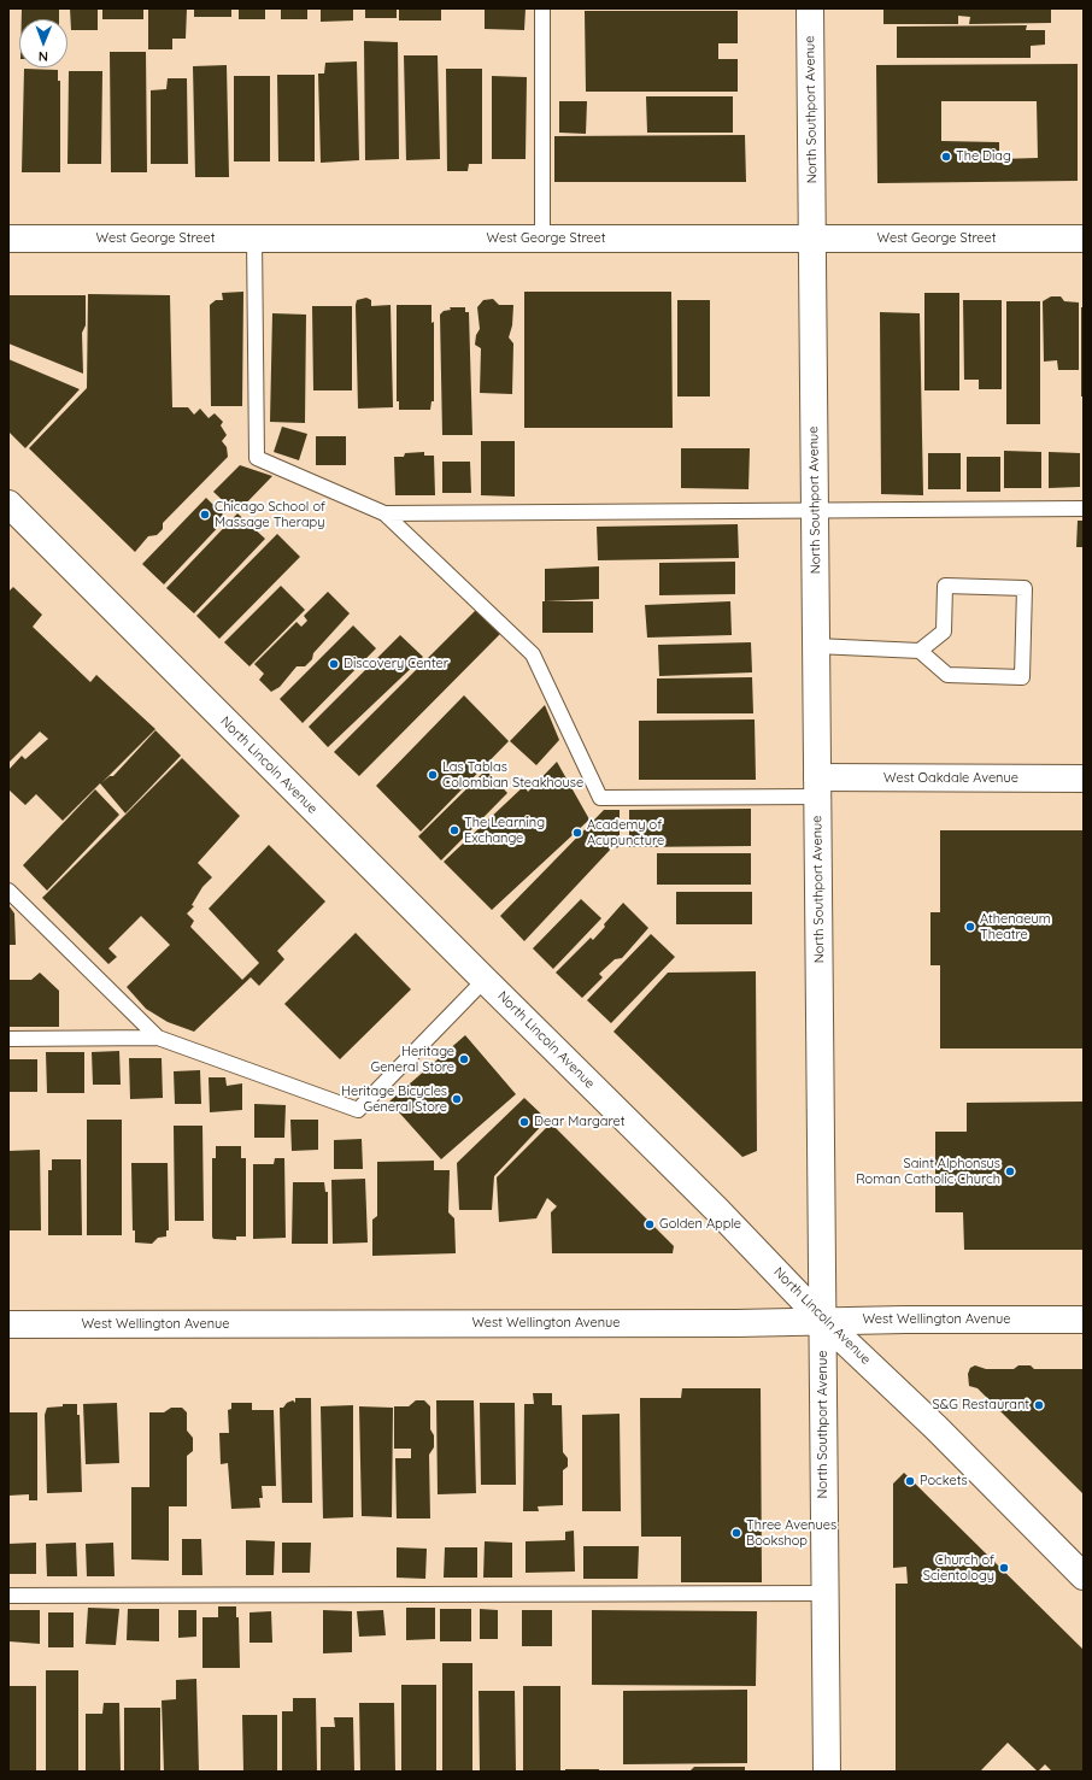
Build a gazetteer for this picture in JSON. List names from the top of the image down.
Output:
{
  "streets": {
    "street": [
      "North Southport Avenue",
      "West George Street",
      "North Lincoln Avenue",
      "West Oakdale Avenue",
      "West Wellington Avenue"
    ]
  },
  "crossings": [
    ["North Southport Avenue", "West George Street"],
    ["North Southport Avenue", "North Lincoln Avenue"],
    ["North Southport Avenue", "West Oakdale Avenue"],
    ["North Southport Avenue", "West Wellington Avenue"],
    ["North Lincoln Avenue", "West Wellington Avenue"]
  ],
  "places": [
    "The Diag",
    "Chicago School of Massage Therapy",
    "Discovery Center",
    "Las Tablas Colombian Steakhouse",
    "The Learning Exchange",
    "Academy of Acupuncture",
    "Athenaeum Theatre",
    "Heritage General Store",
    "Heritage Bicycles General Store",
    "Dear Margaret",
    "Saint Alphonsus Roman Catholic Church",
    "Golden Apple",
    "S&G Restaurant",
    "Pockets",
    "Three Avenues Bookshop",
    "Church of Scientology"
  ],
  "north": "bottom"
}
